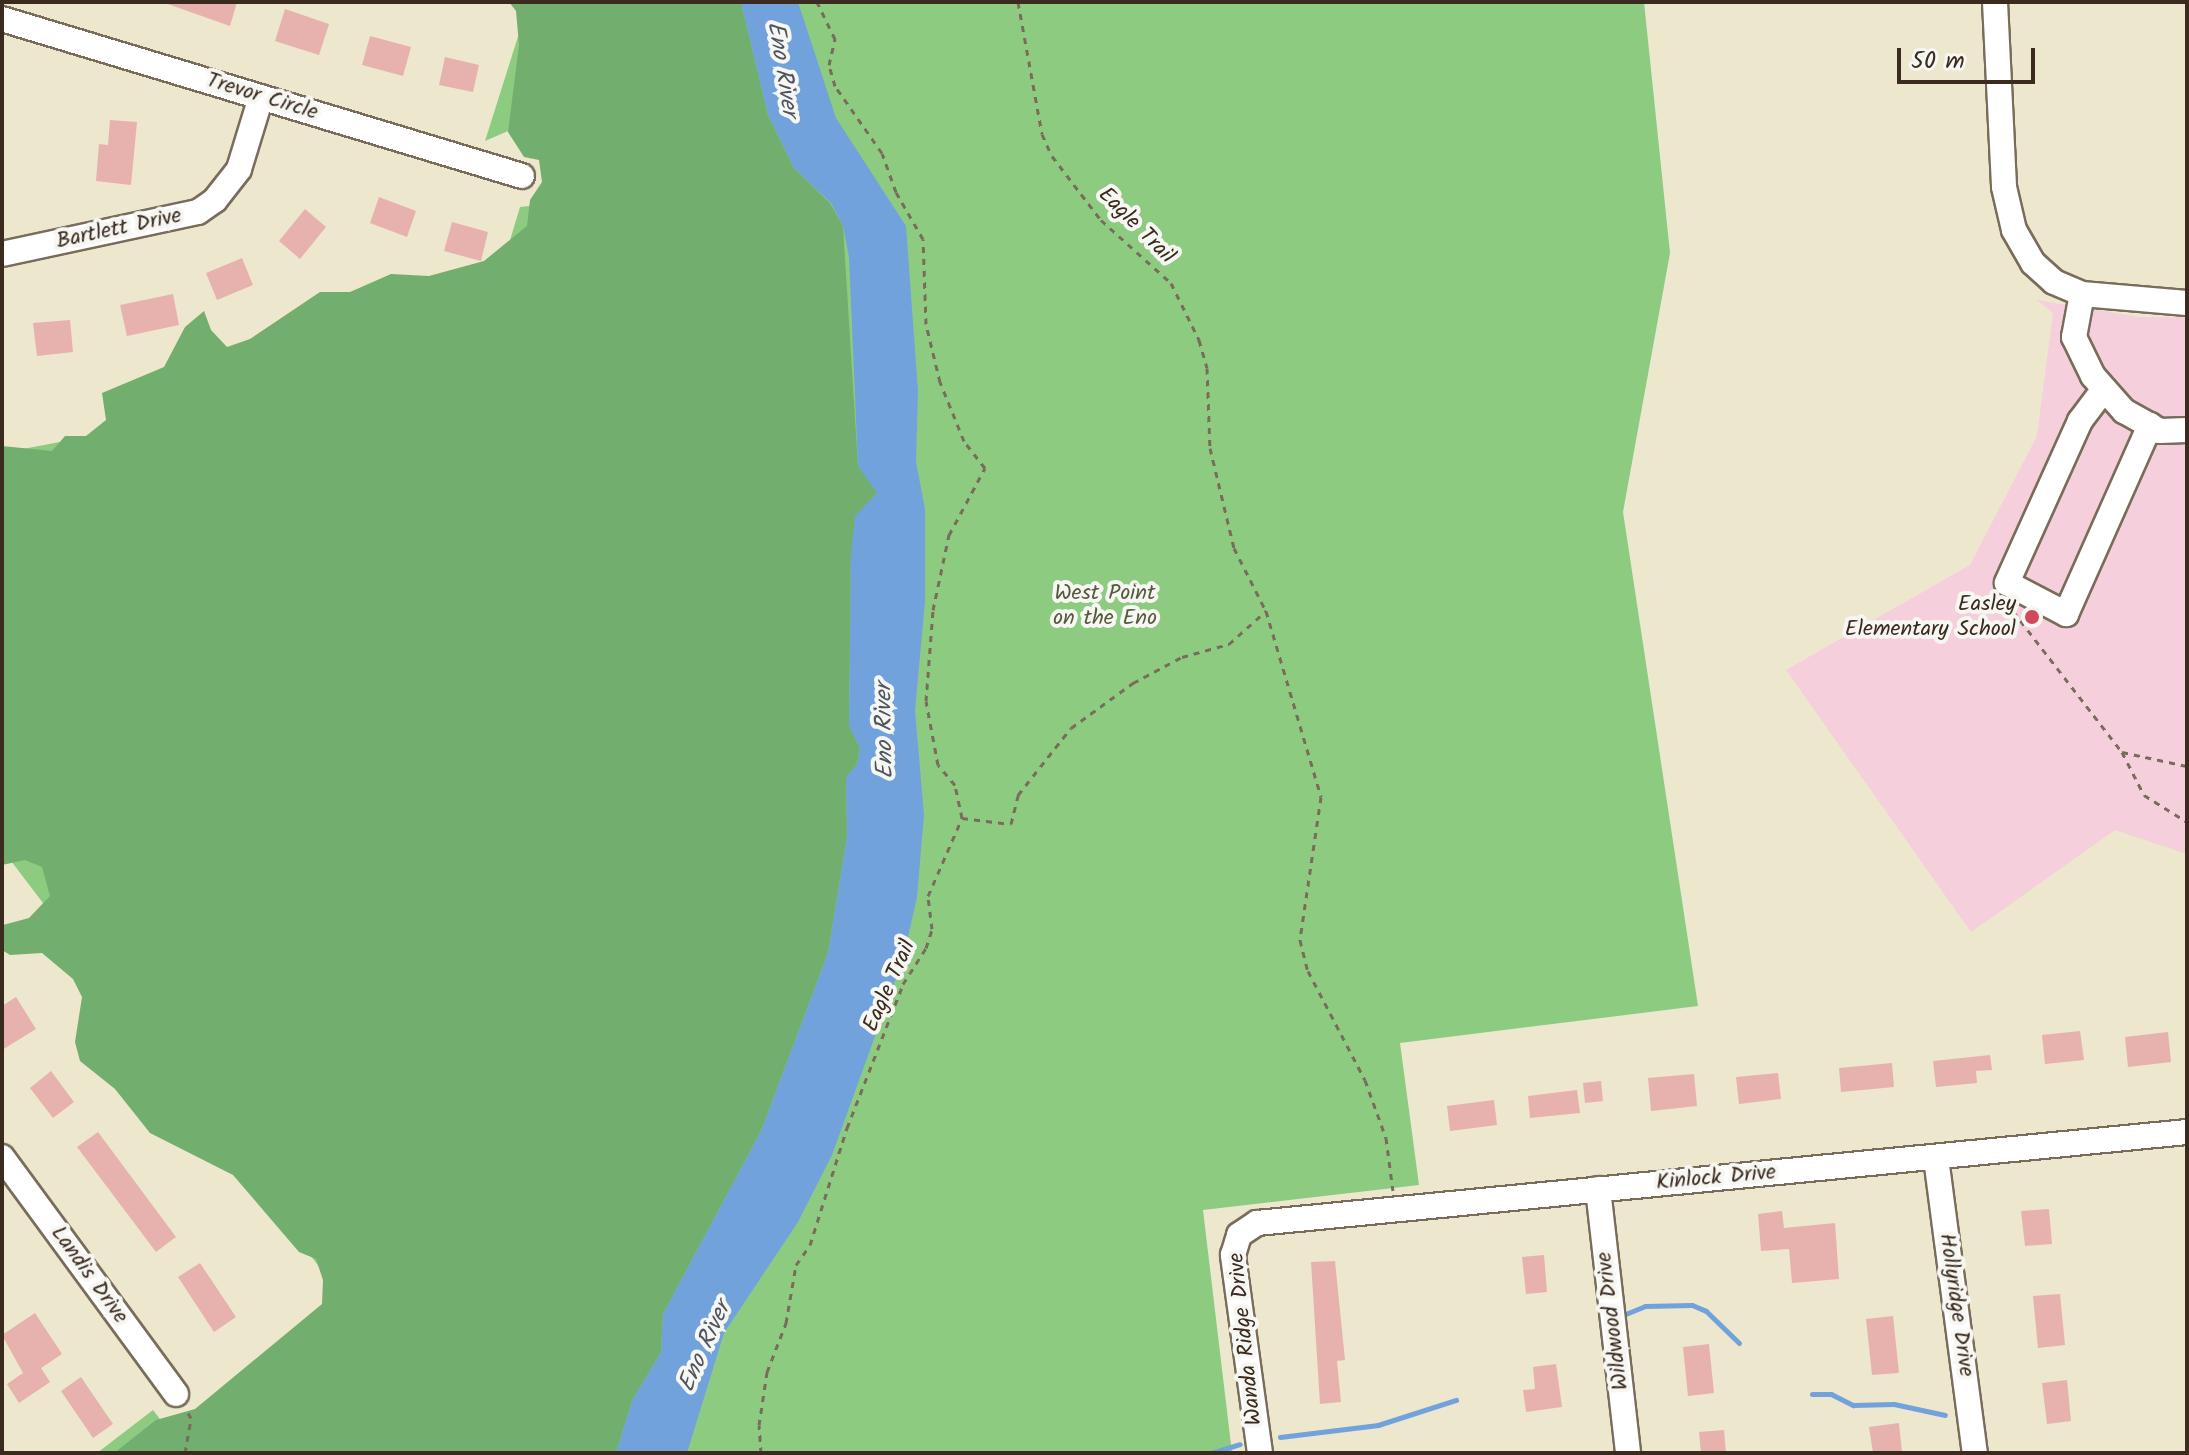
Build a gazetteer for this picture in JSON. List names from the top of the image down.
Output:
{
  "streets": {
    "street": [
      "Trevor Circle",
      "Bartlett Drive",
      "Kinlock Drive",
      "Landis Drive",
      "Hollyridge Drive",
      "Wildwood Drive",
      "Wanda Ridge Drive"
    ],
    "path": ["Eagle Trail"]
  },
  "crossings": [
    ["Trevor Circle", "Bartlett Drive"],
    ["Eagle Trail", "Kinlock Drive"],
    ["Kinlock Drive", "Hollyridge Drive"],
    ["Kinlock Drive", "Wildwood Drive"],
    ["Kinlock Drive", "Wanda Ridge Drive"]
  ],
  "water": ["Eno River"],
  "parks": ["West Point on the Eno"],
  "places": ["Easley Elementary School"],
  "scale_bar": "50 m"
}
